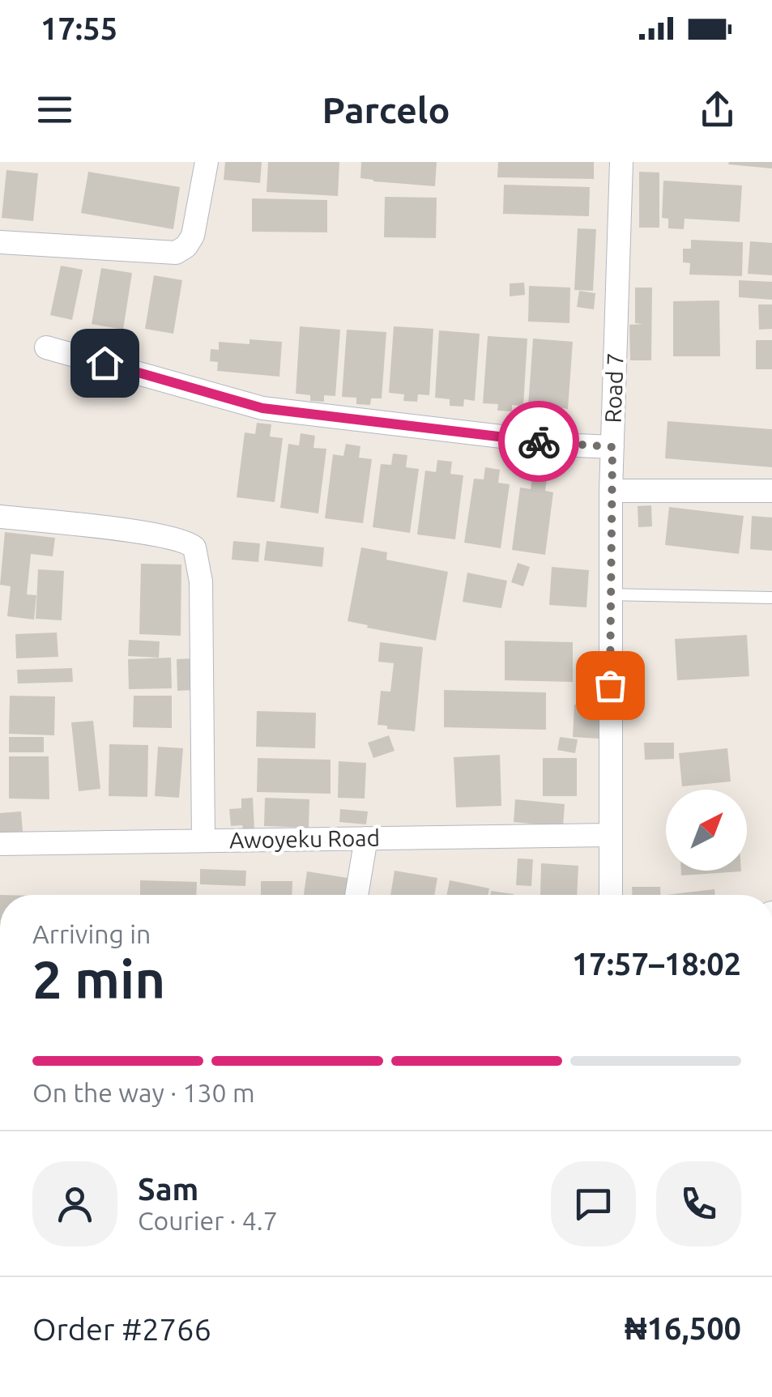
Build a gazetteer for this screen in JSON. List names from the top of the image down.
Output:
{
  "streets": {
    "street": ["Road 7", "Awoyeku Road"]
  },
  "crossings": [
    ["Road 7", "Awoyeku Road"]
  ],
  "north": "top right",
  "page": {
    "status": "17:55",
    "header": "Parcelo",
    "heading": ["2 min", "Arriving in", "17:57–18:02"],
    "panel": [
      "Sam",
      "Courier · 4.7",
      "Order #2766",
      "₦16,500"
    ],
    "bar": "On the way · 130 m"
  }
}
